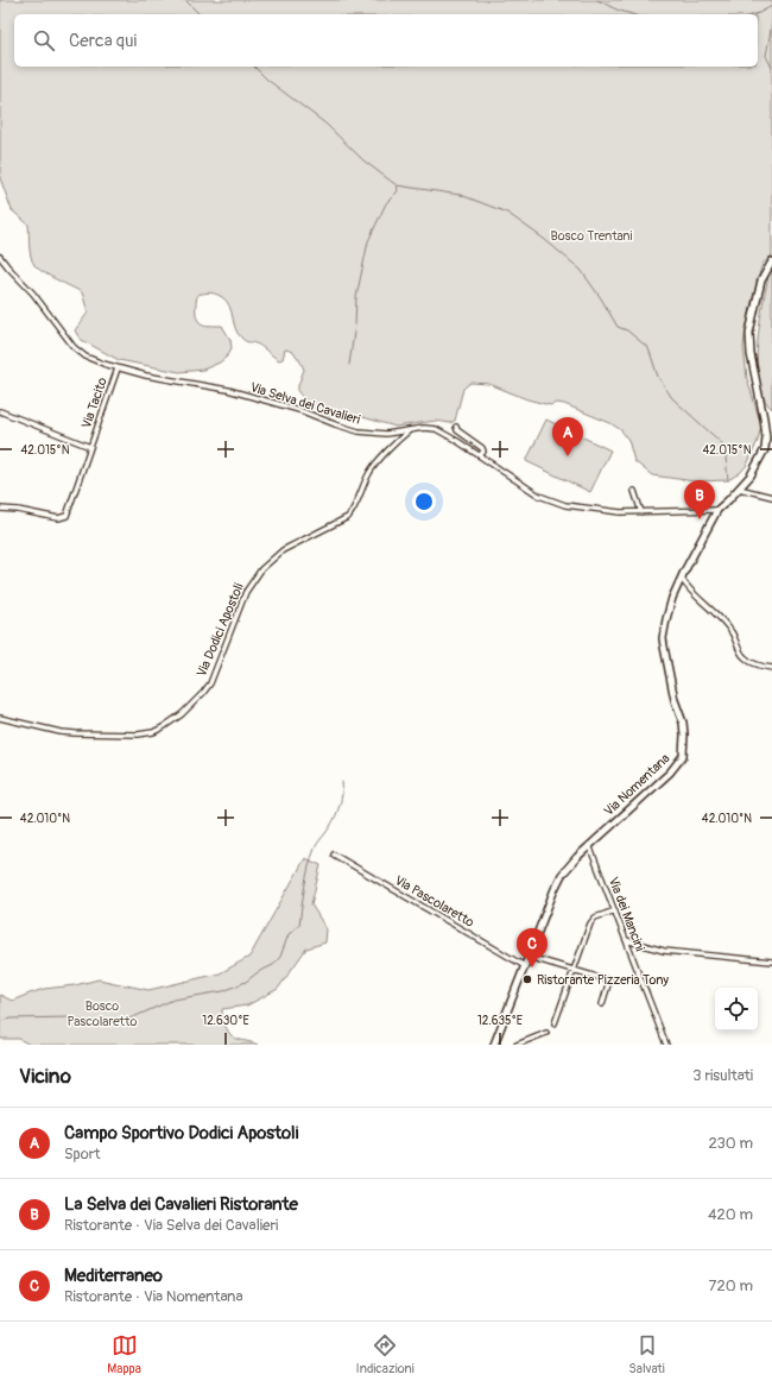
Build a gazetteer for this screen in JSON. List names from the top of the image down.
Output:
{
  "streets": {
    "main road": ["Via Nomentana"],
    "street": [
      "Via Tacito",
      "Via Selva dei Cavalieri",
      "Via Dodici Apostoli",
      "Via Pascolaretto",
      "Via dei Mancini"
    ]
  },
  "crossings": [
    ["Via Tacito", "Via Selva dei Cavalieri"],
    ["Via Selva dei Cavalieri", "Via Dodici Apostoli"],
    ["Via Selva dei Cavalieri", "Via Nomentana"],
    ["Via Nomentana", "Via Pascolaretto"],
    ["Via Nomentana", "Via dei Mancini"]
  ],
  "parks": ["Bosco Trentani", "Bosco Pascolaretto"],
  "places": ["Ristorante Pizzeria Tony"],
  "page": {
    "search": "Cerca qui",
    "pins": ["A", "B", "C"],
    "heading": ["Vicino", "3 risultati"],
    "list": [
      {
        "mark": "A",
        "name": "Campo Sportivo Dodici Apostoli",
        "note": "Sport",
        "value": "230 m"
      },
      {
        "mark": "B",
        "name": "La Selva dei Cavalieri Ristorante",
        "note": "Ristorante · Via Selva dei Cavalieri",
        "value": "420 m"
      },
      {
        "mark": "C",
        "name": "Mediterraneo",
        "note": "Ristorante · Via Nomentana",
        "value": "720 m"
      }
    ],
    "nav": ["Mappa", "Indicazioni", "Salvati"]
  },
  "coordinates": [
    "42.015°N",
    "42.010°N",
    "12.630°E",
    "12.635°E"
  ]
}
